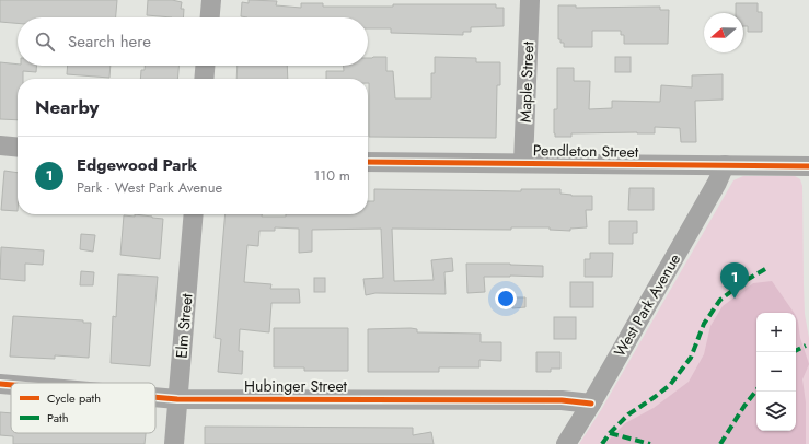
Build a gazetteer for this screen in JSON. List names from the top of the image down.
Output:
{
  "streets": {
    "street": [
      "Maple Street",
      "Pendleton Street",
      "West Park Avenue",
      "Elm Street",
      "Hubinger Street"
    ]
  },
  "crossings": [
    ["Maple Street", "Pendleton Street"],
    ["Pendleton Street", "West Park Avenue"],
    ["West Park Avenue", "Hubinger Street"],
    ["Elm Street", "Hubinger Street"]
  ],
  "legend": ["Cycle path", "Path"],
  "north": "left",
  "page": {
    "search": "Search here",
    "heading": "Nearby",
    "list": [
      {
        "mark": "1",
        "name": "Edgewood Park",
        "note": "Park · West Park Avenue",
        "value": "110 m"
      }
    ],
    "pins": "1",
    "map_buttons": ["+", "−"]
  }
}
